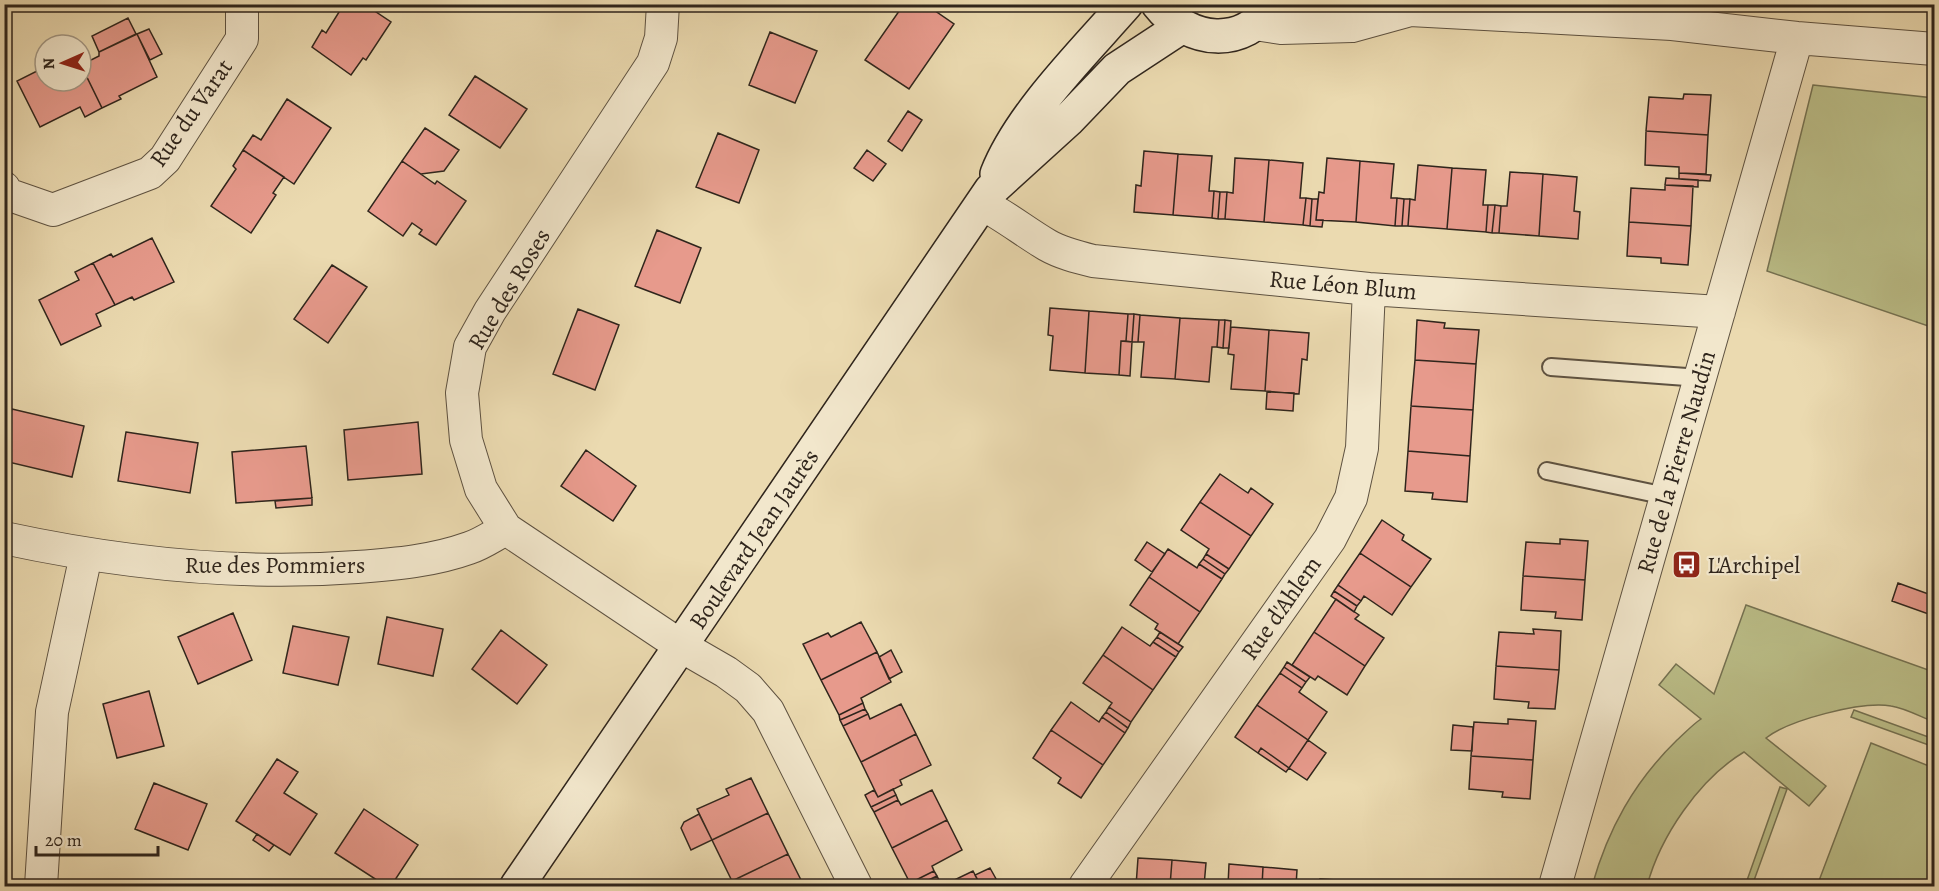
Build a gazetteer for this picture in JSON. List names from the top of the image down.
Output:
{
  "streets": {
    "street": [
      "Rue du Varat",
      "Rue Léon Blum",
      "Rue des Roses",
      "Rue de la Pierre Naudin",
      "Boulevard Jean Jaurès",
      "Rue des Pommiers",
      "Rue d'Ahlem"
    ]
  },
  "crossings": [
    ["Rue Léon Blum", "Rue de la Pierre Naudin"],
    ["Rue Léon Blum", "Boulevard Jean Jaurès"],
    ["Rue Léon Blum", "Rue d'Ahlem"],
    ["Rue des Roses", "Boulevard Jean Jaurès"],
    ["Rue des Roses", "Rue des Pommiers"]
  ],
  "places": {
    "bus stop": ["L'Archipel"]
  },
  "scale_bar": "20 m",
  "north": "left"
}
